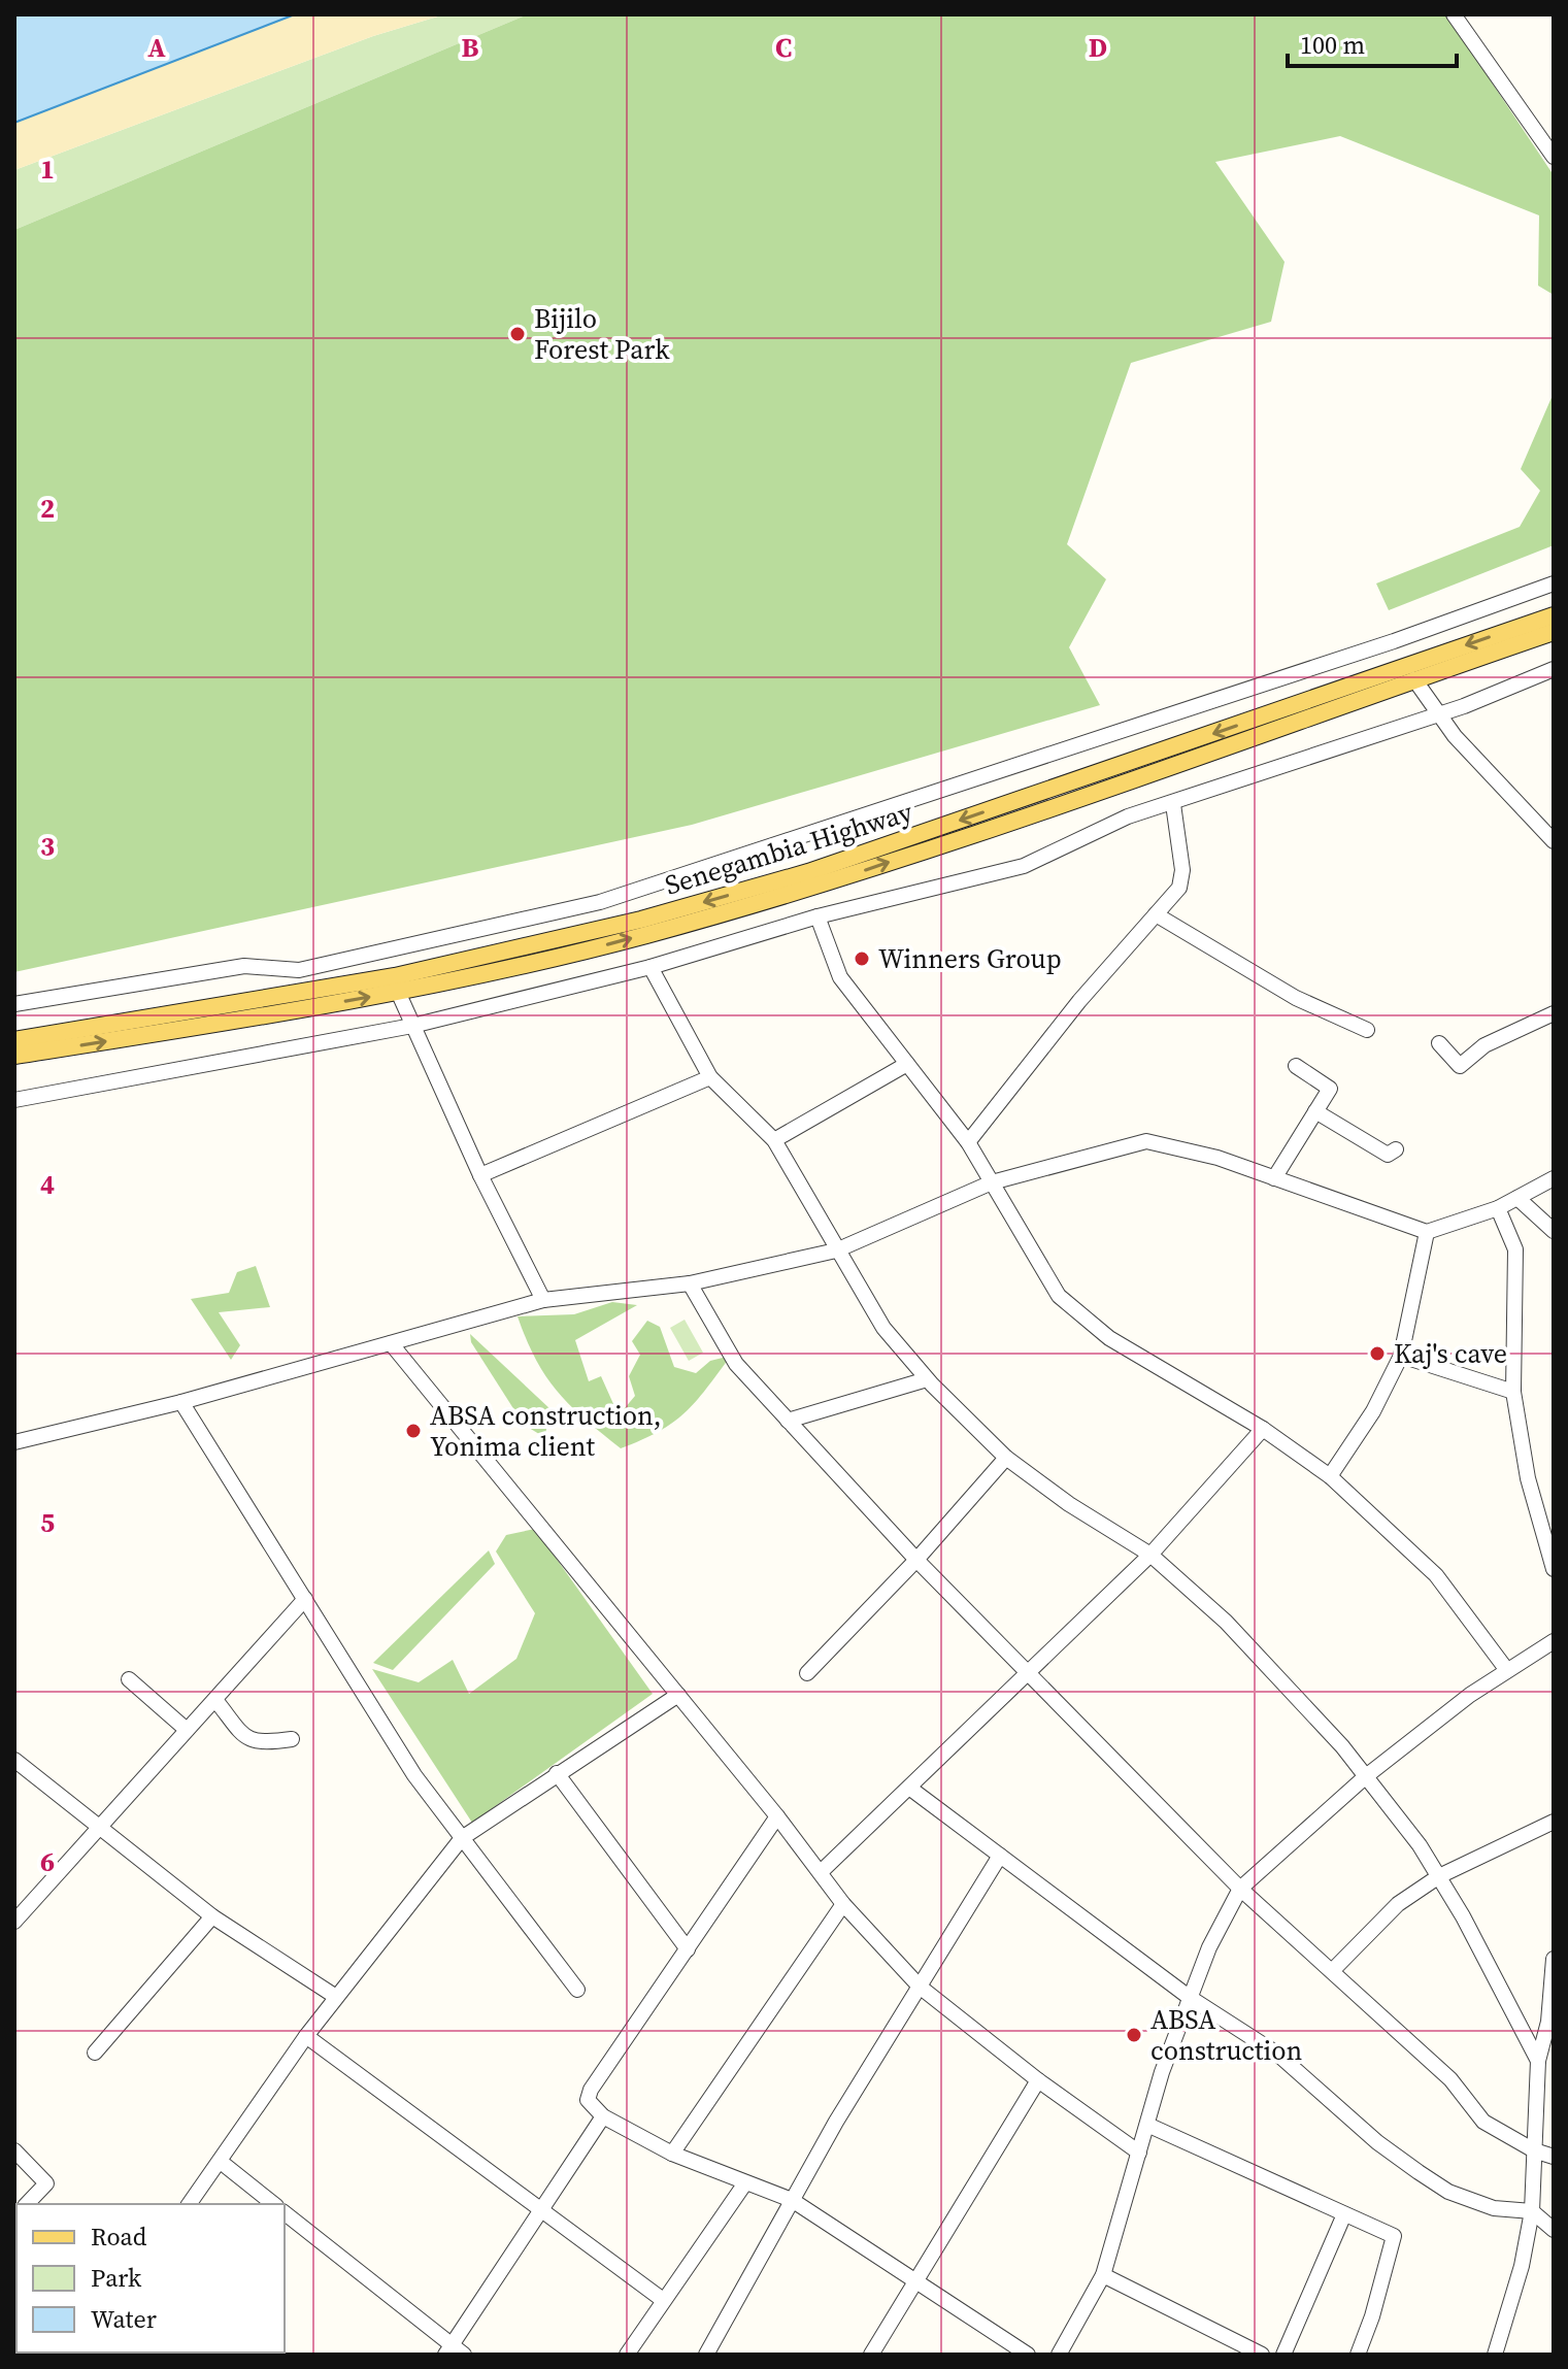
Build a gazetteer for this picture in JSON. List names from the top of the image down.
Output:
{
  "streets": {
    "main road": ["Senegambia Highway"]
  },
  "places": [
    "Bijilo Forest Park",
    "Winners Group",
    "Kaj's cave",
    "ABSA construction, Yonima client",
    "ABSA construction"
  ],
  "legend": ["Road", "Park", "Water"],
  "scale_bar": "100 m",
  "grid": {
    "columns": [
      "A",
      "B",
      "C",
      "D"
    ],
    "rows": [
      "1",
      "2",
      "3",
      "4",
      "5",
      "6"
    ]
  }
}
